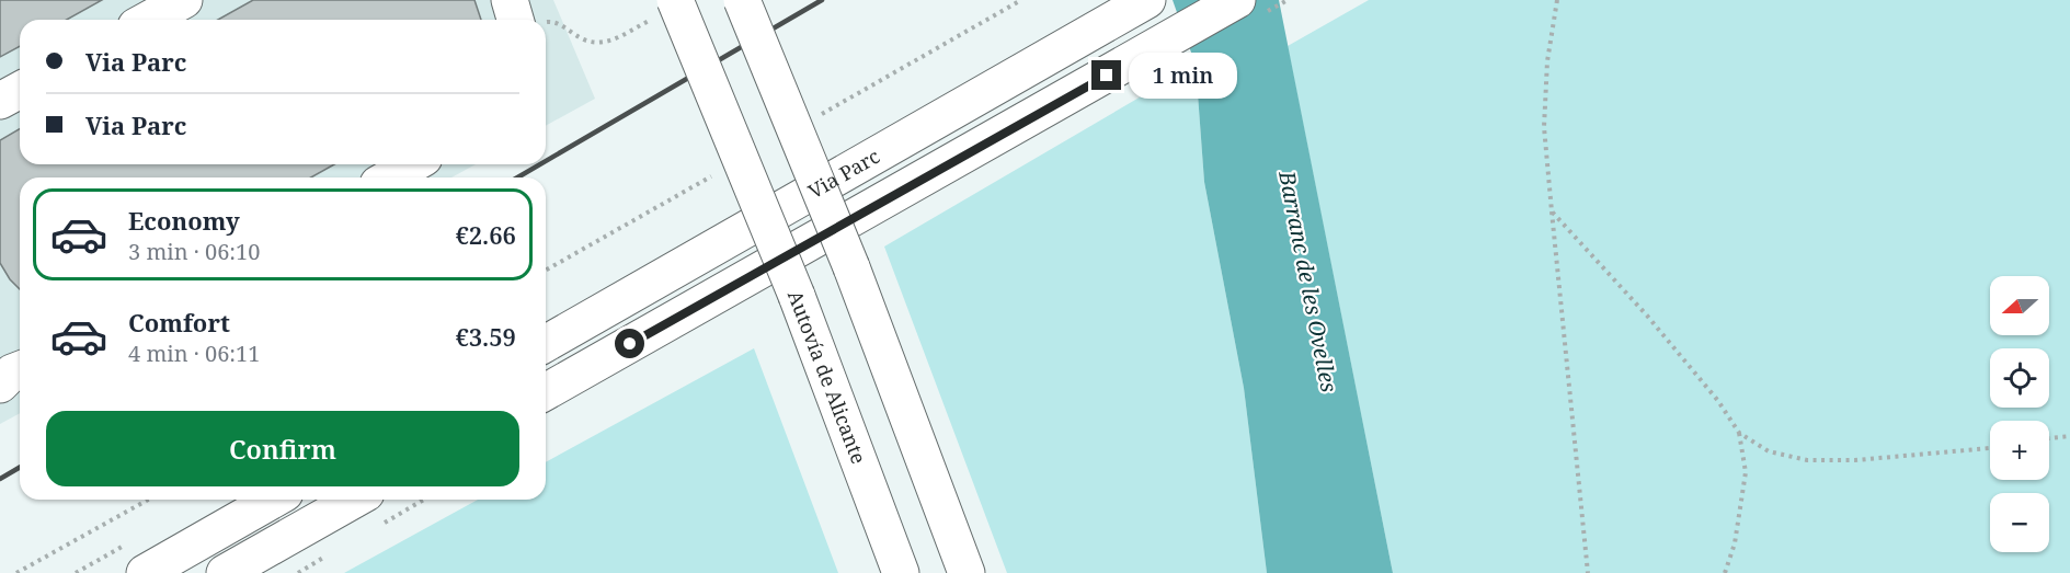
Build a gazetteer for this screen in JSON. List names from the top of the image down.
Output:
{
  "streets": {
    "main road": ["Via Parc", "Autovía de Alicante"]
  },
  "water": ["Barranc de les Ovelles"],
  "north": "left",
  "page": {
    "banner": ["Via Parc", "Via Parc"],
    "bubble": "1 min",
    "list": [
      {
        "name": "Economy",
        "note": "3 min · 06:10",
        "value": "€2.66"
      },
      {
        "name": "Comfort",
        "note": "4 min · 06:11",
        "value": "€3.59"
      }
    ],
    "map_buttons": ["+", "−"],
    "buttons": "Confirm"
  }
}
